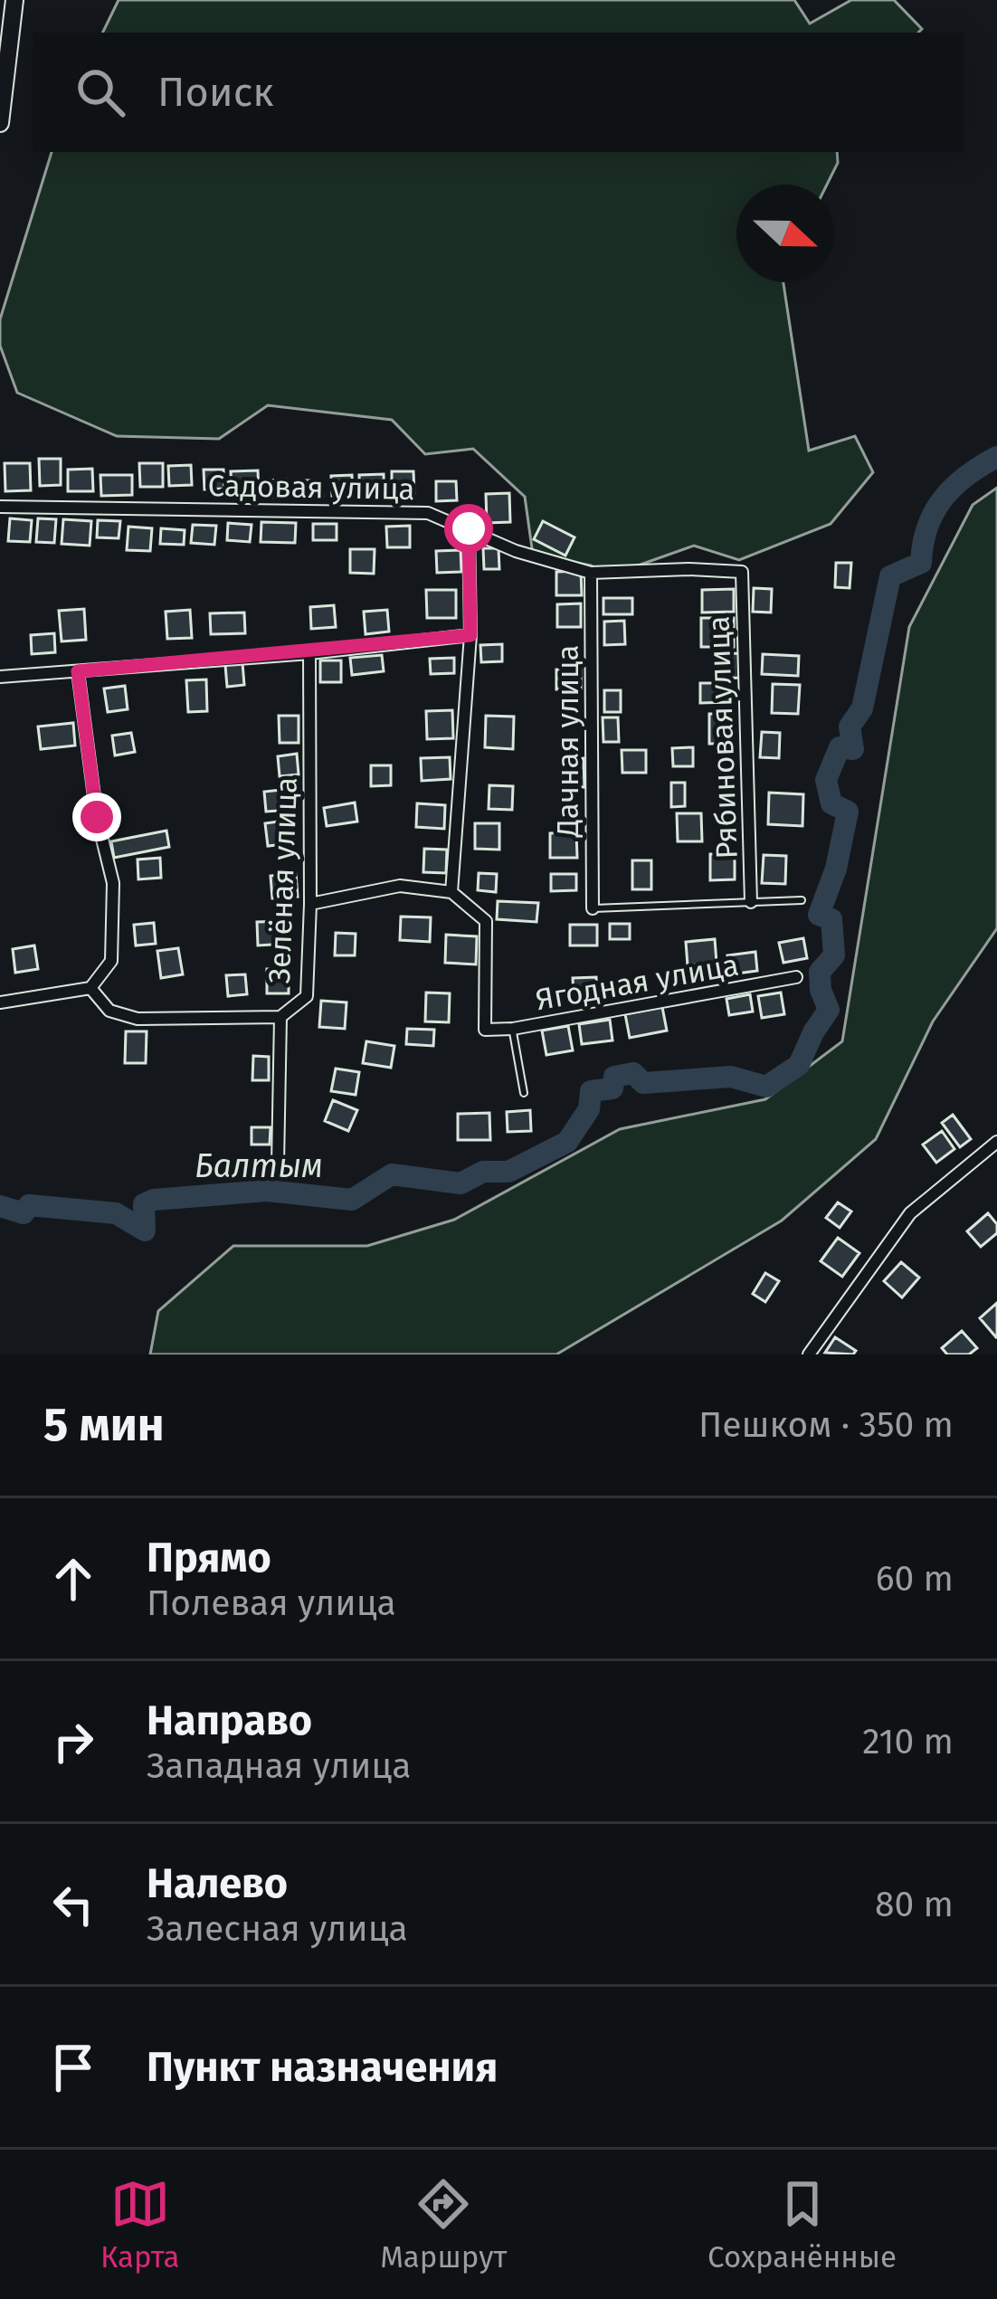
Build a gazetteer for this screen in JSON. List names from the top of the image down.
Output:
{
  "streets": {
    "street": [
      "Садовая улица",
      "Рябиновая улица",
      "Дачная улица",
      "Зелёная улица",
      "Ягодная улица"
    ]
  },
  "crossings": [
    ["Садовая улица", "Рябиновая улица"],
    ["Садовая улица", "Дачная улица"]
  ],
  "water": ["Балтым"],
  "north": "right",
  "page": {
    "search": "Поиск",
    "heading": ["5 мин", "Пешком · 350 m"],
    "list": [
      ["Прямо", "Полевая улица", "60 m"],
      ["Направо", "Западная улица", "210 m"],
      ["Налево", "Залесная улица", "80 m"],
      "Пункт назначения"
    ],
    "nav": ["Карта", "Маршрут", "Сохранённые"]
  }
}
